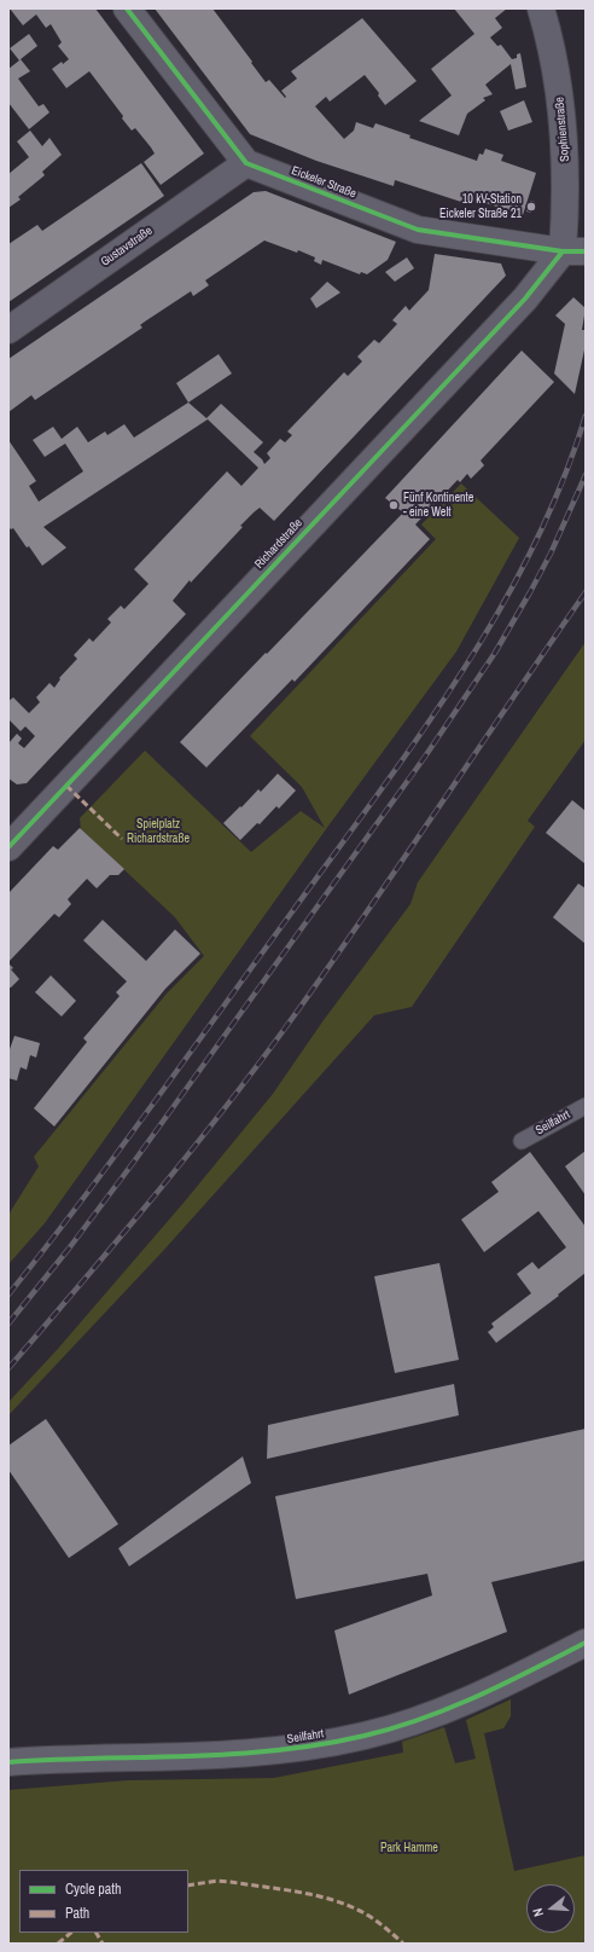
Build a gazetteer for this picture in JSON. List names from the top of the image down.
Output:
{
  "streets": {
    "street": [
      "Sophienstraße",
      "Eickeler Straße",
      "Gustavstraße",
      "Richardstraße",
      "Seilfahrt"
    ]
  },
  "crossings": [
    ["Sophienstraße", "Eickeler Straße"],
    ["Sophienstraße", "Richardstraße"],
    ["Eickeler Straße", "Gustavstraße"],
    ["Eickeler Straße", "Richardstraße"]
  ],
  "parks": ["Spielplatz Richardstraße", "Park Hamme"],
  "places": ["10 kV-Station Eickeler Straße 21", "Fünf Kontinente - eine Welt"],
  "legend": ["Cycle path", "Path"],
  "north": "left"
}
